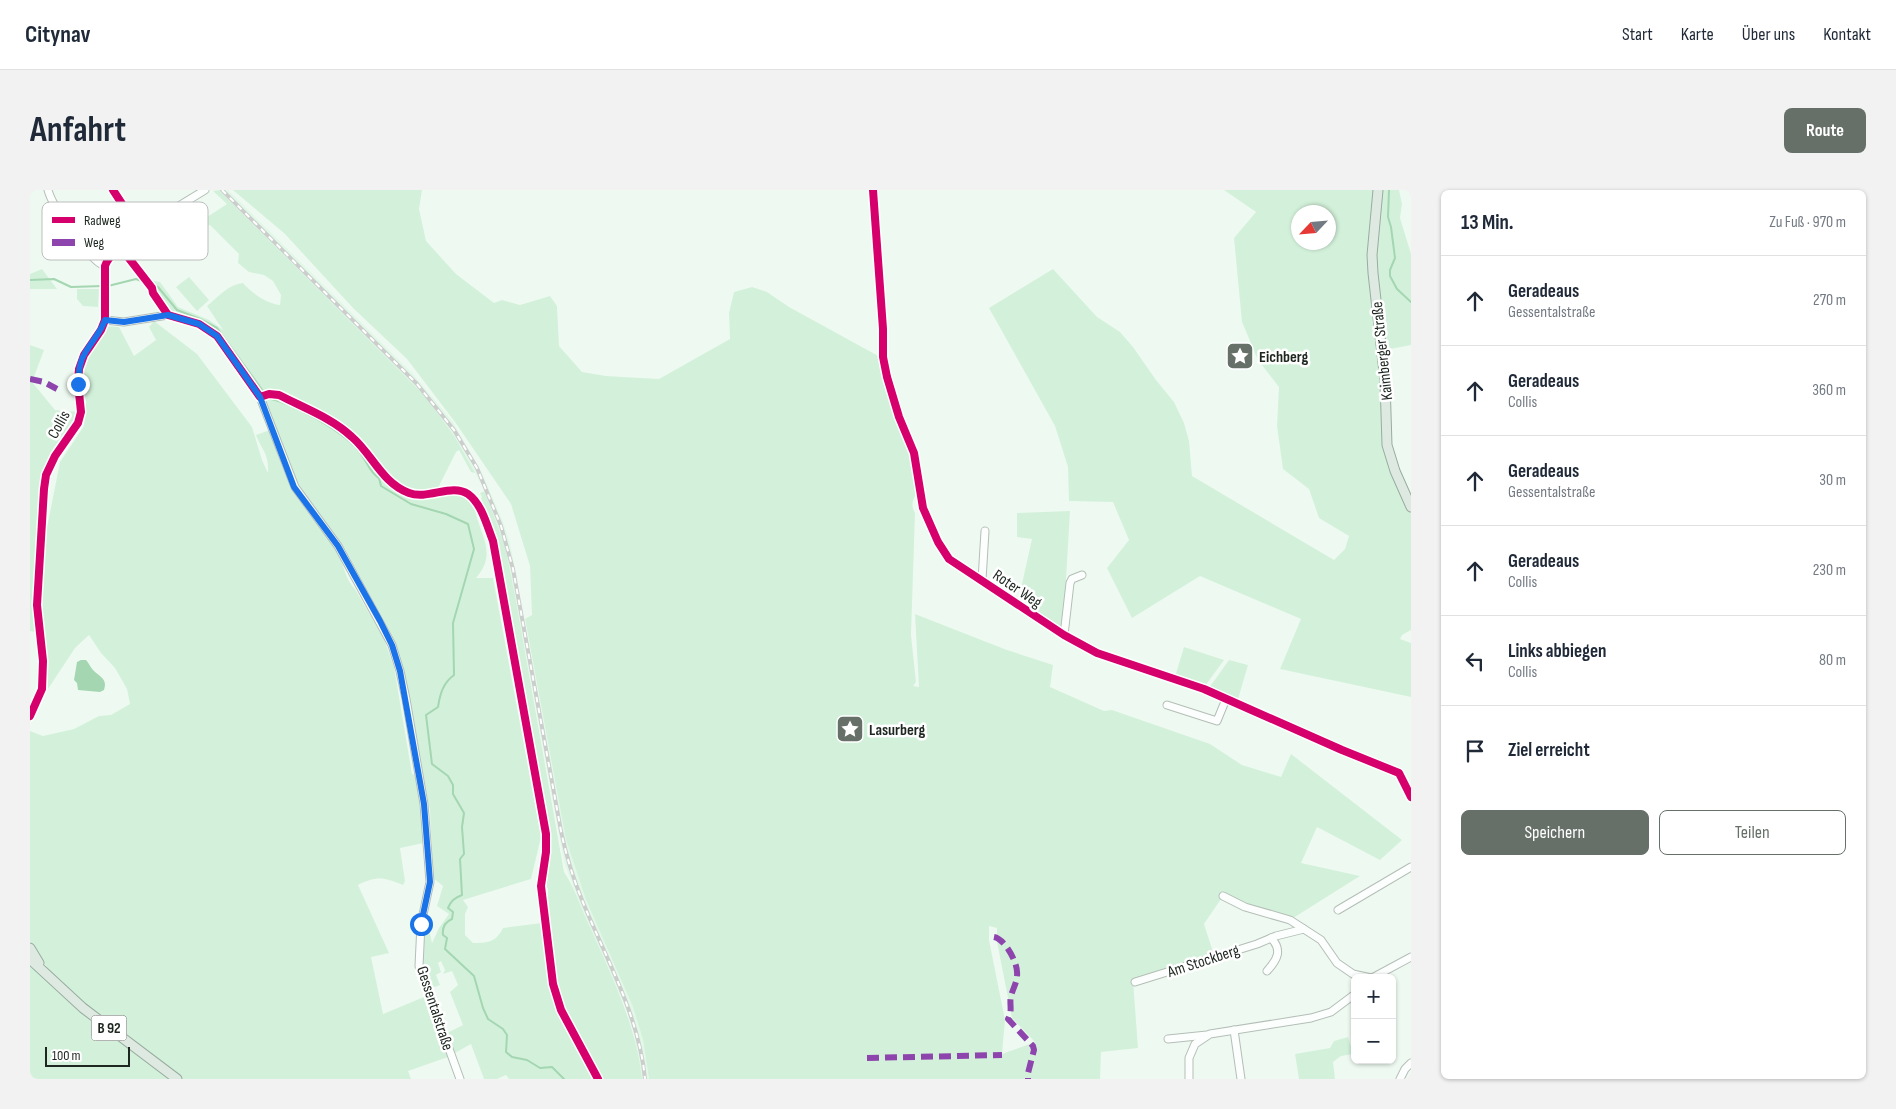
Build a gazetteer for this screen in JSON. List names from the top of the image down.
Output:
{
  "streets": {
    "main road": ["Kaimberger Straße", "B 92"],
    "street": [
      "Collis",
      "Roter Weg",
      "Am Stockberg",
      "Gessentalstraße"
    ]
  },
  "crossings": [
    ["Collis", "Gessentalstraße"]
  ],
  "places": {
    "place": ["Eichberg", "Lasurberg"]
  },
  "legend": ["Radweg", "Weg"],
  "scale_bar": "100 m",
  "north": "bottom left",
  "page": {
    "header": "Citynav",
    "nav": [
      "Start",
      "Karte",
      "Über uns",
      "Kontakt"
    ],
    "buttons": [
      "Route",
      ["Speichern", "Teilen"]
    ],
    "title": "Anfahrt",
    "heading": ["13 Min.", "Zu Fuß · 970 m"],
    "list": [
      ["Geradeaus", "Gessentalstraße", "270 m"],
      ["Geradeaus", "Collis", "360 m"],
      ["Geradeaus", "Gessentalstraße", "30 m"],
      ["Geradeaus", "Collis", "230 m"],
      ["Links abbiegen", "Collis", "80 m"],
      "Ziel erreicht"
    ],
    "map_buttons": ["+", "−"],
    "scale": "100 m"
  }
}
